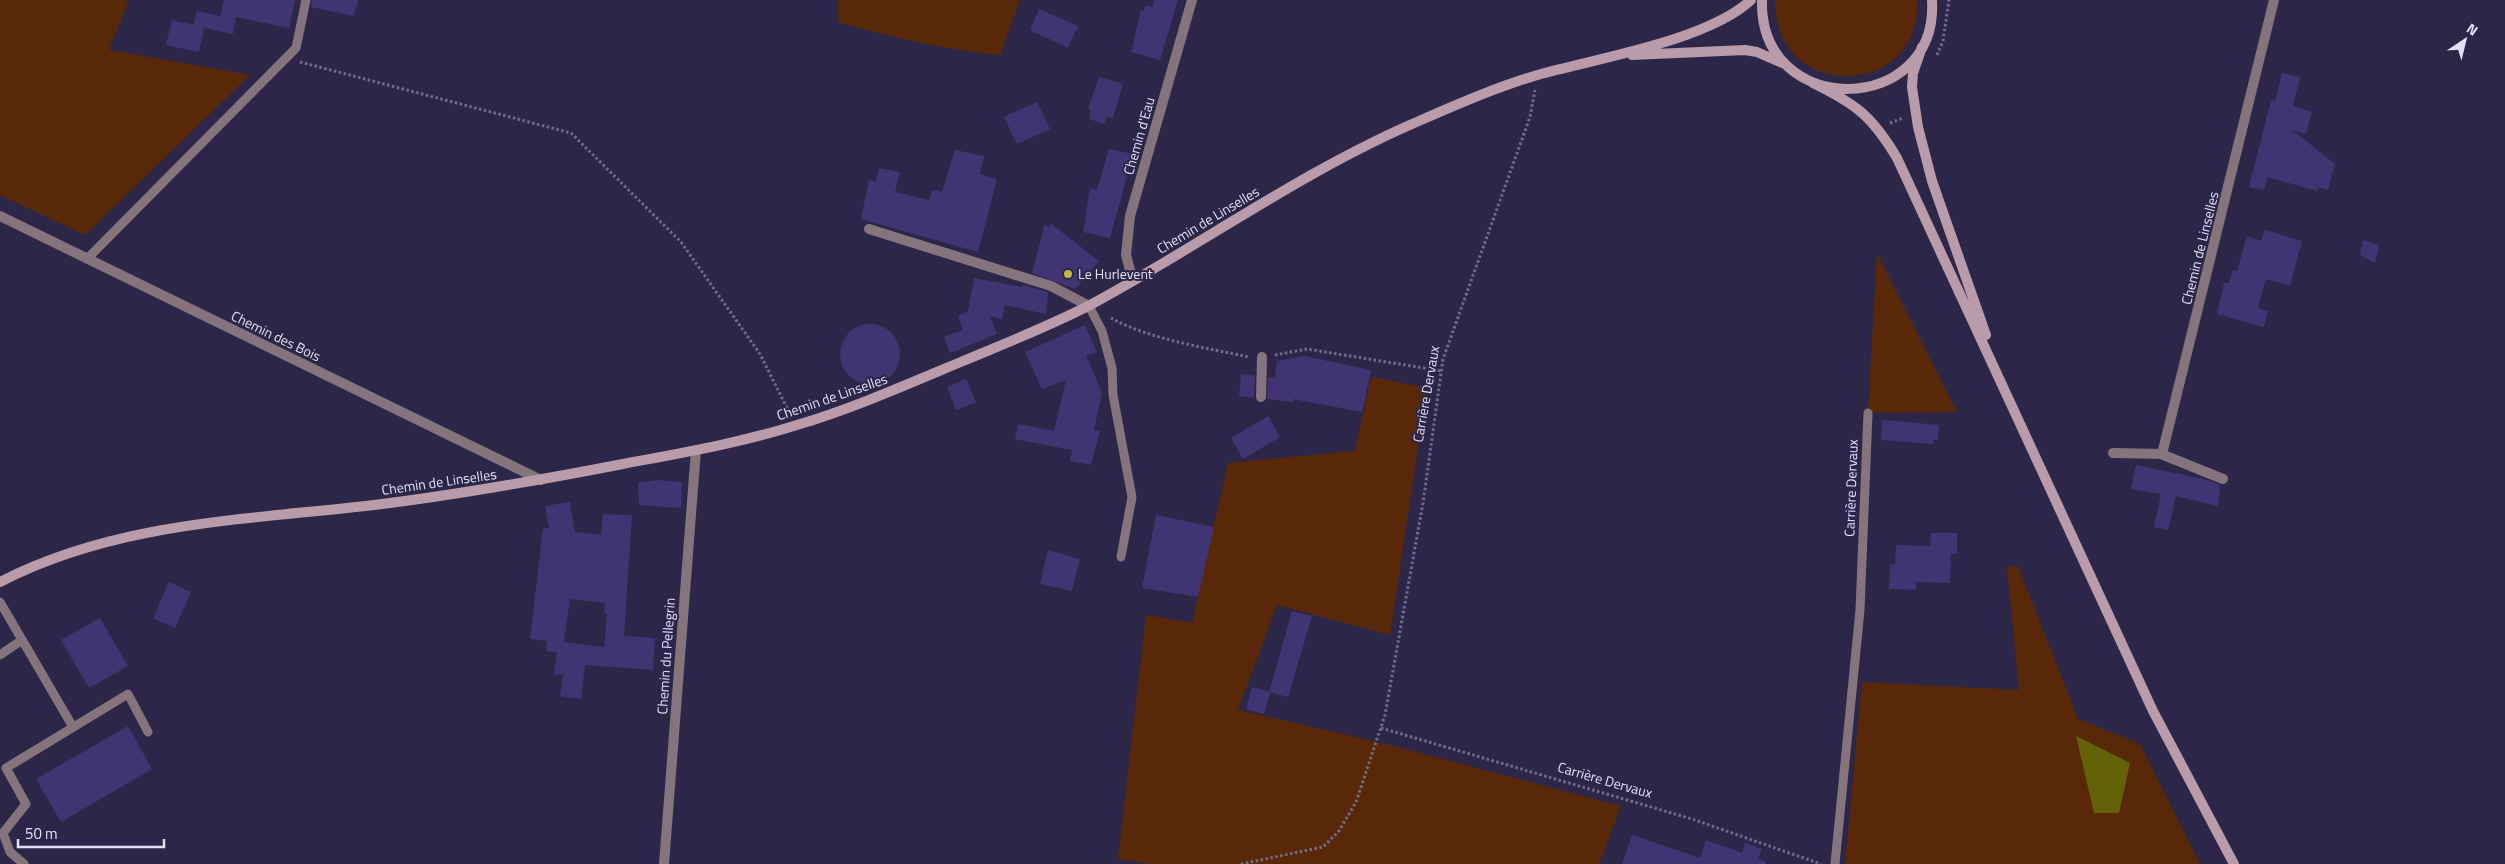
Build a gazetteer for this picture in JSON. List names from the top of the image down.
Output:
{
  "streets": {
    "street": [
      "Chemin d'Eau",
      "Chemin de Linselles",
      "Chemin des Bois",
      "Chemin du Pellegrin"
    ],
    "lane": ["Carrière Dervaux"]
  },
  "crossings": [
    ["Chemin d'Eau", "Chemin de Linselles"],
    ["Chemin de Linselles", "Chemin des Bois"],
    ["Chemin de Linselles", "Carrière Dervaux"],
    ["Chemin de Linselles", "Chemin du Pellegrin"]
  ],
  "places": ["Le Hurlevent"],
  "scale_bar": "50 m",
  "north": "top right"
}
